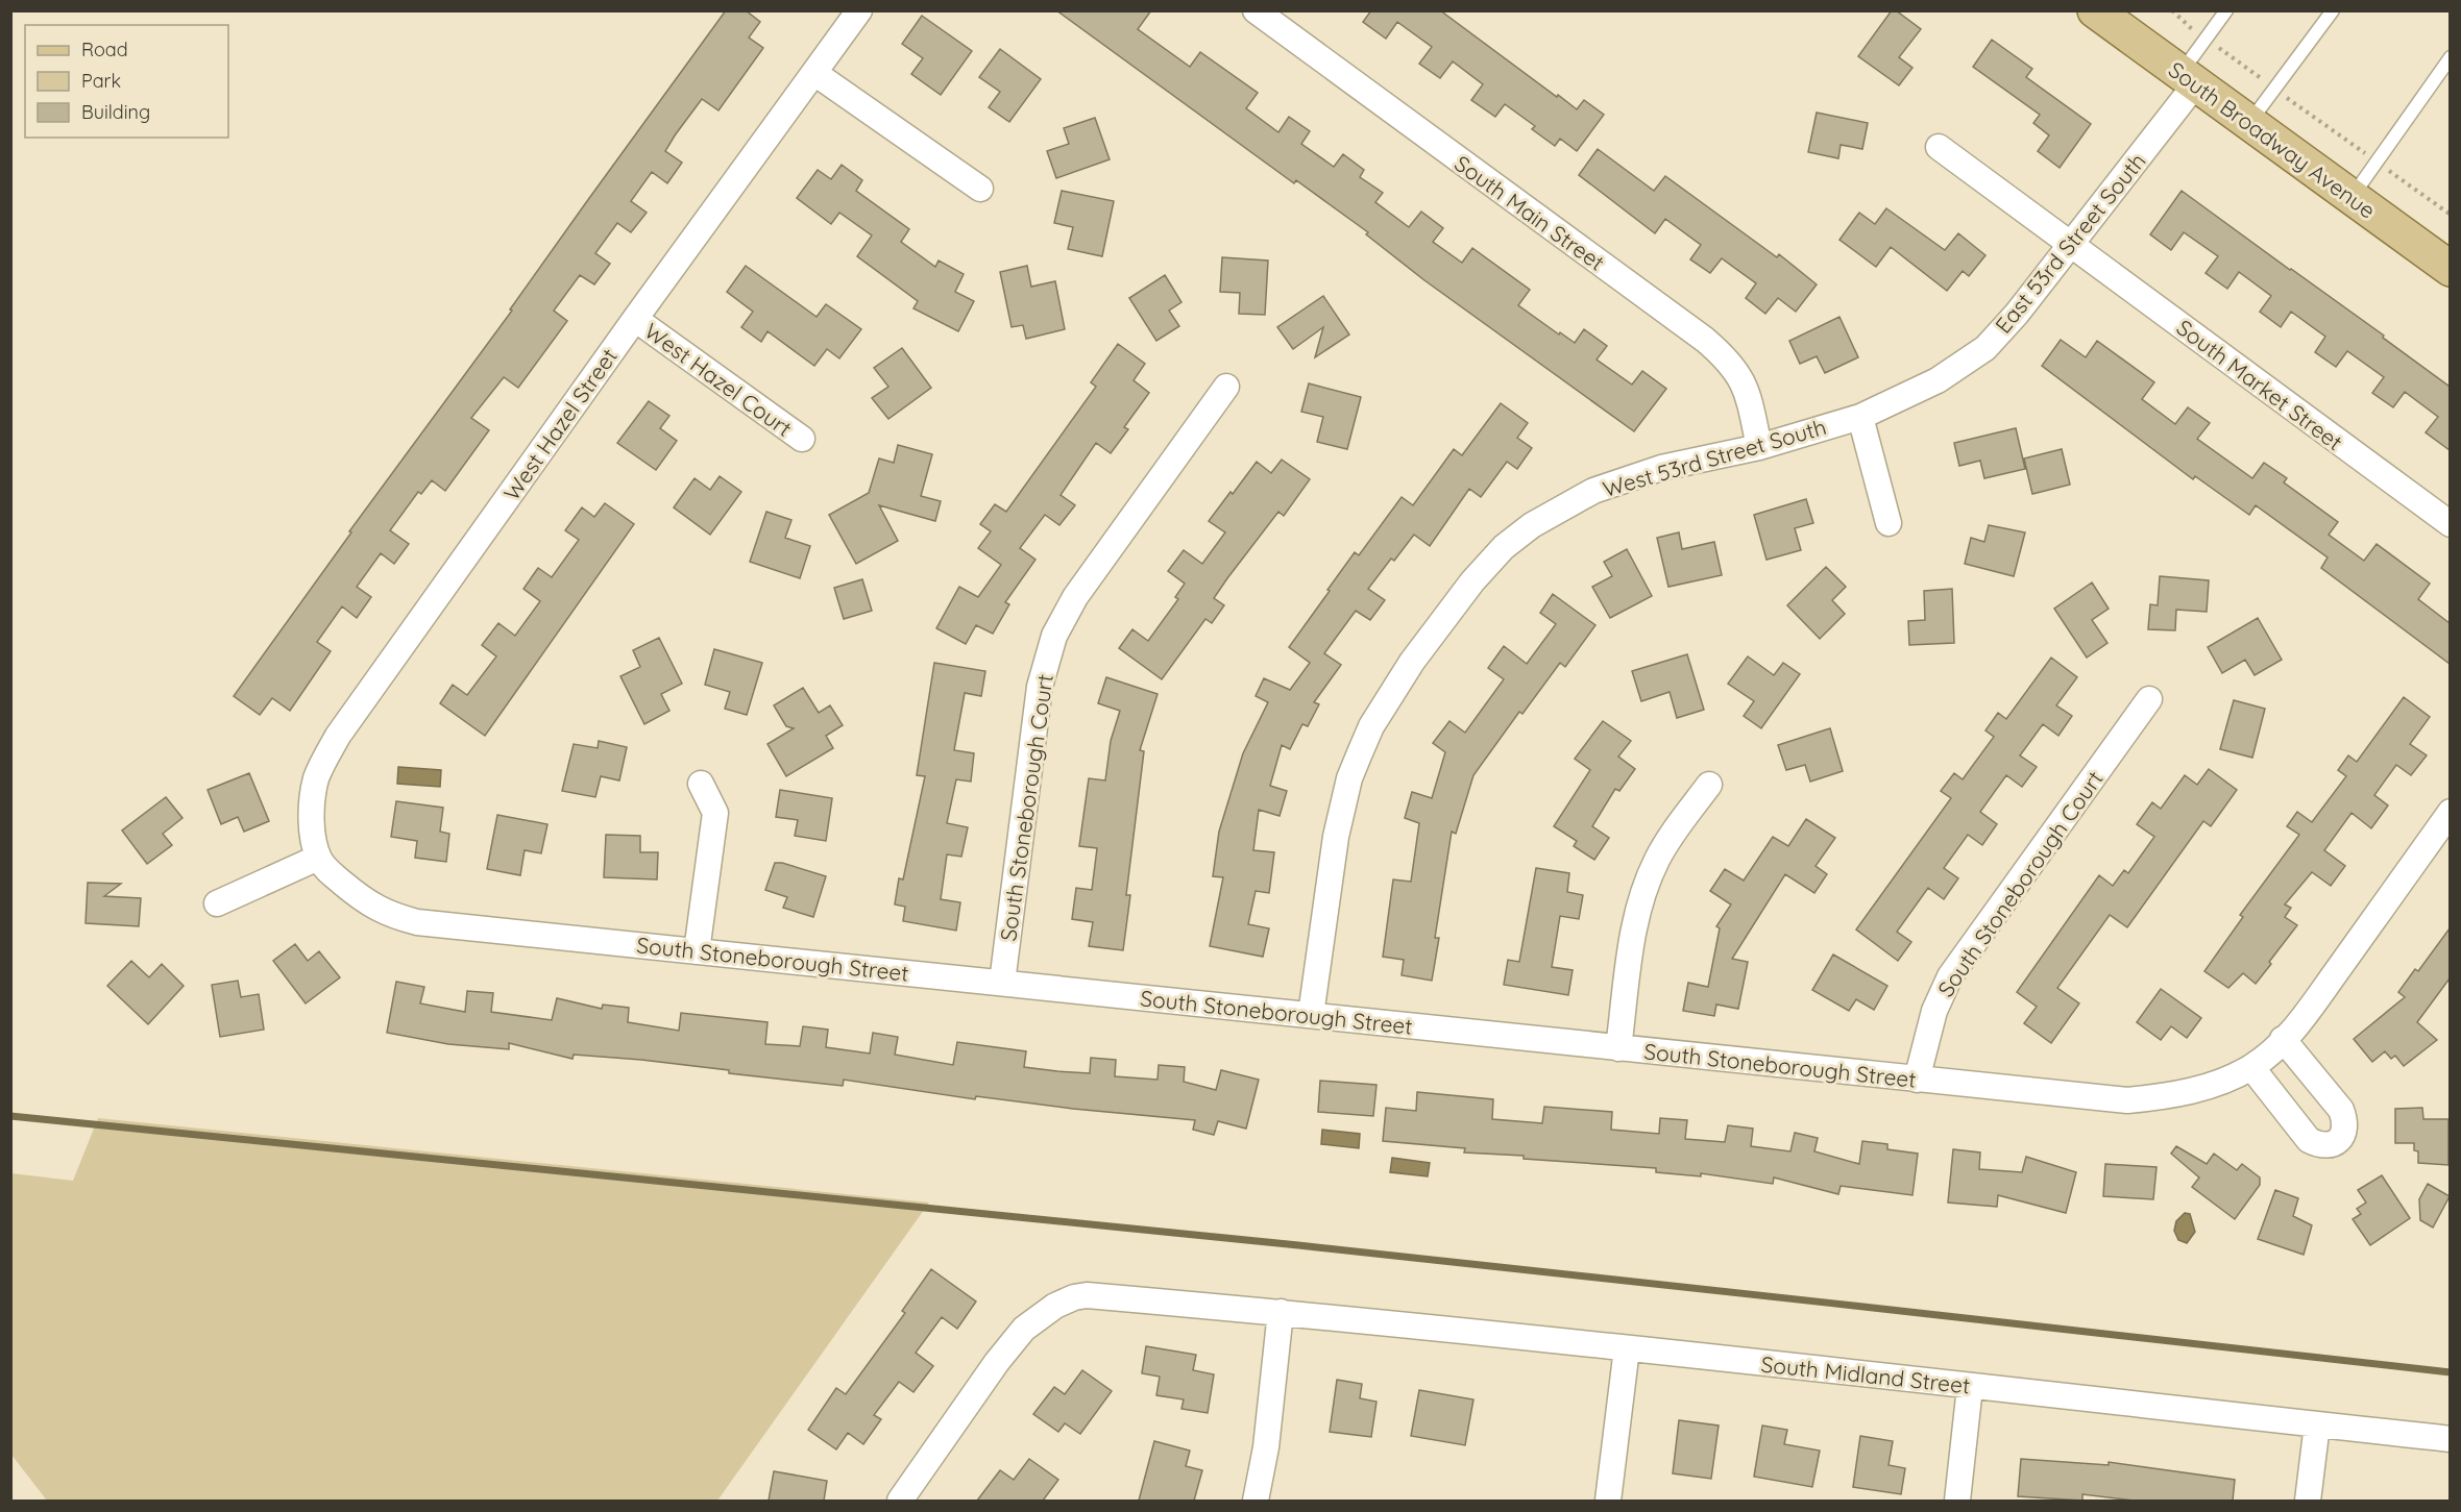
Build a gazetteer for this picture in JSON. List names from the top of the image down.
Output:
{
  "streets": {
    "main road": ["South Broadway Avenue"],
    "street": [
      "South Main Street",
      "East 53rd Street South",
      "West Hazel Court",
      "South Market Street",
      "West Hazel Street",
      "West 53rd Street South",
      "South Stoneborough Court",
      "South Stoneborough Street",
      "South Midland Street"
    ]
  },
  "crossings": [
    ["South Broadway Avenue", "East 53rd Street South"],
    ["South Main Street", "West 53rd Street South"],
    ["East 53rd Street South", "South Market Street"],
    ["East 53rd Street South", "West 53rd Street South"],
    ["West Hazel Court", "West Hazel Street"],
    ["West Hazel Street", "South Stoneborough Street"],
    ["West 53rd Street South", "South Stoneborough Street"],
    ["South Stoneborough Court", "South Stoneborough Street"]
  ],
  "legend": ["Road", "Park", "Building"]
}
